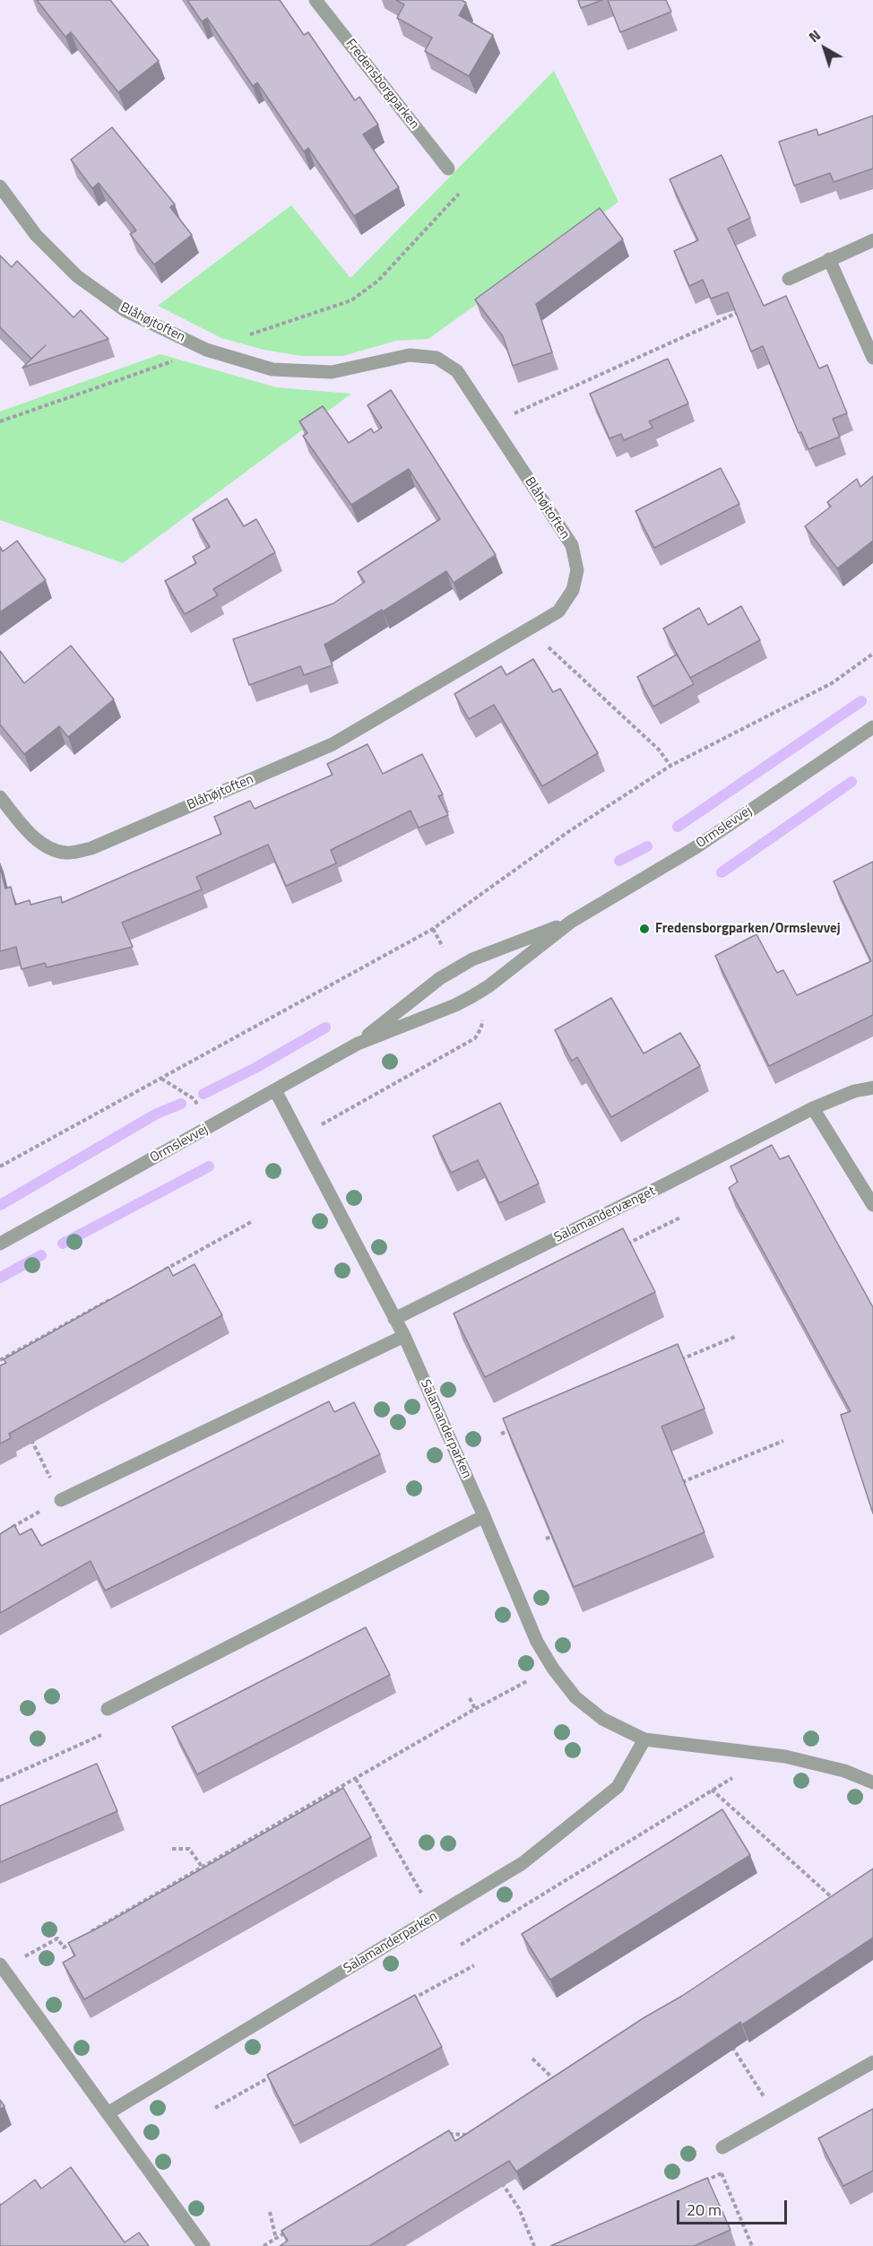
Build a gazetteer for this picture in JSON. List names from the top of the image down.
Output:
{
  "streets": {
    "street": [
      "Fredensborgparken",
      "Blåhøjtoften",
      "Ormslevvej",
      "Salamandervænget",
      "Salamanderparken"
    ]
  },
  "crossings": [
    ["Ormslevvej", "Salamanderparken"],
    ["Salamandervænget", "Salamanderparken"]
  ],
  "places": ["Fredensborgparken/Ormslevvej"],
  "scale_bar": "20 m",
  "north": "top left"
}
